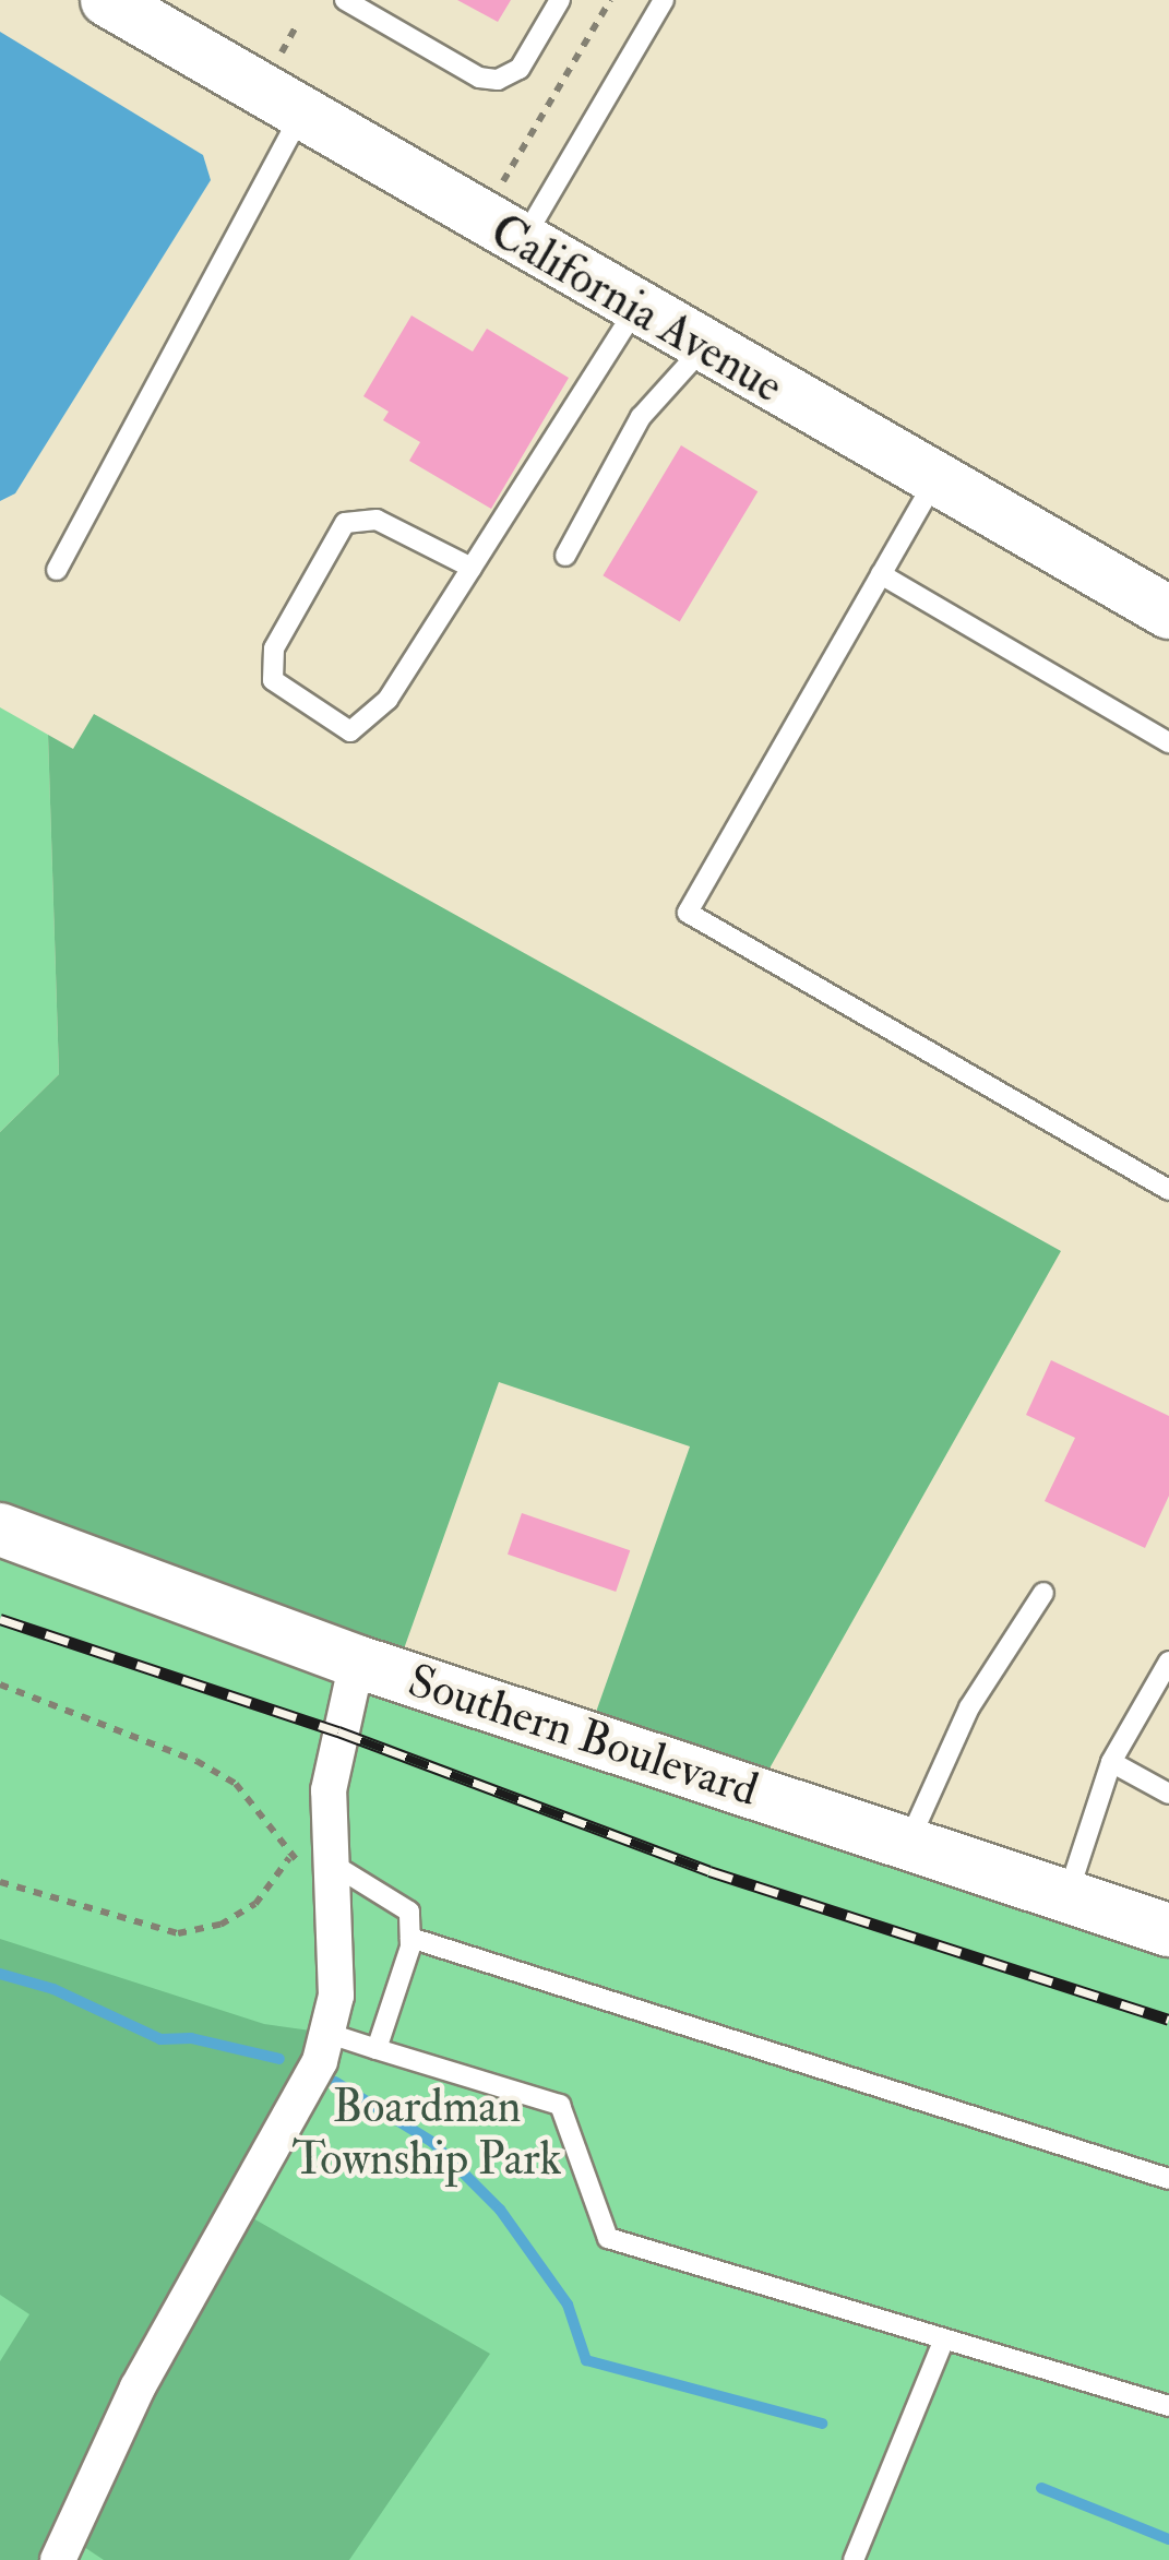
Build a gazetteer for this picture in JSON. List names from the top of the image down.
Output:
{
  "streets": {
    "street": ["California Avenue", "Southern Boulevard"]
  },
  "parks": ["Boardman Township Park"]
}
